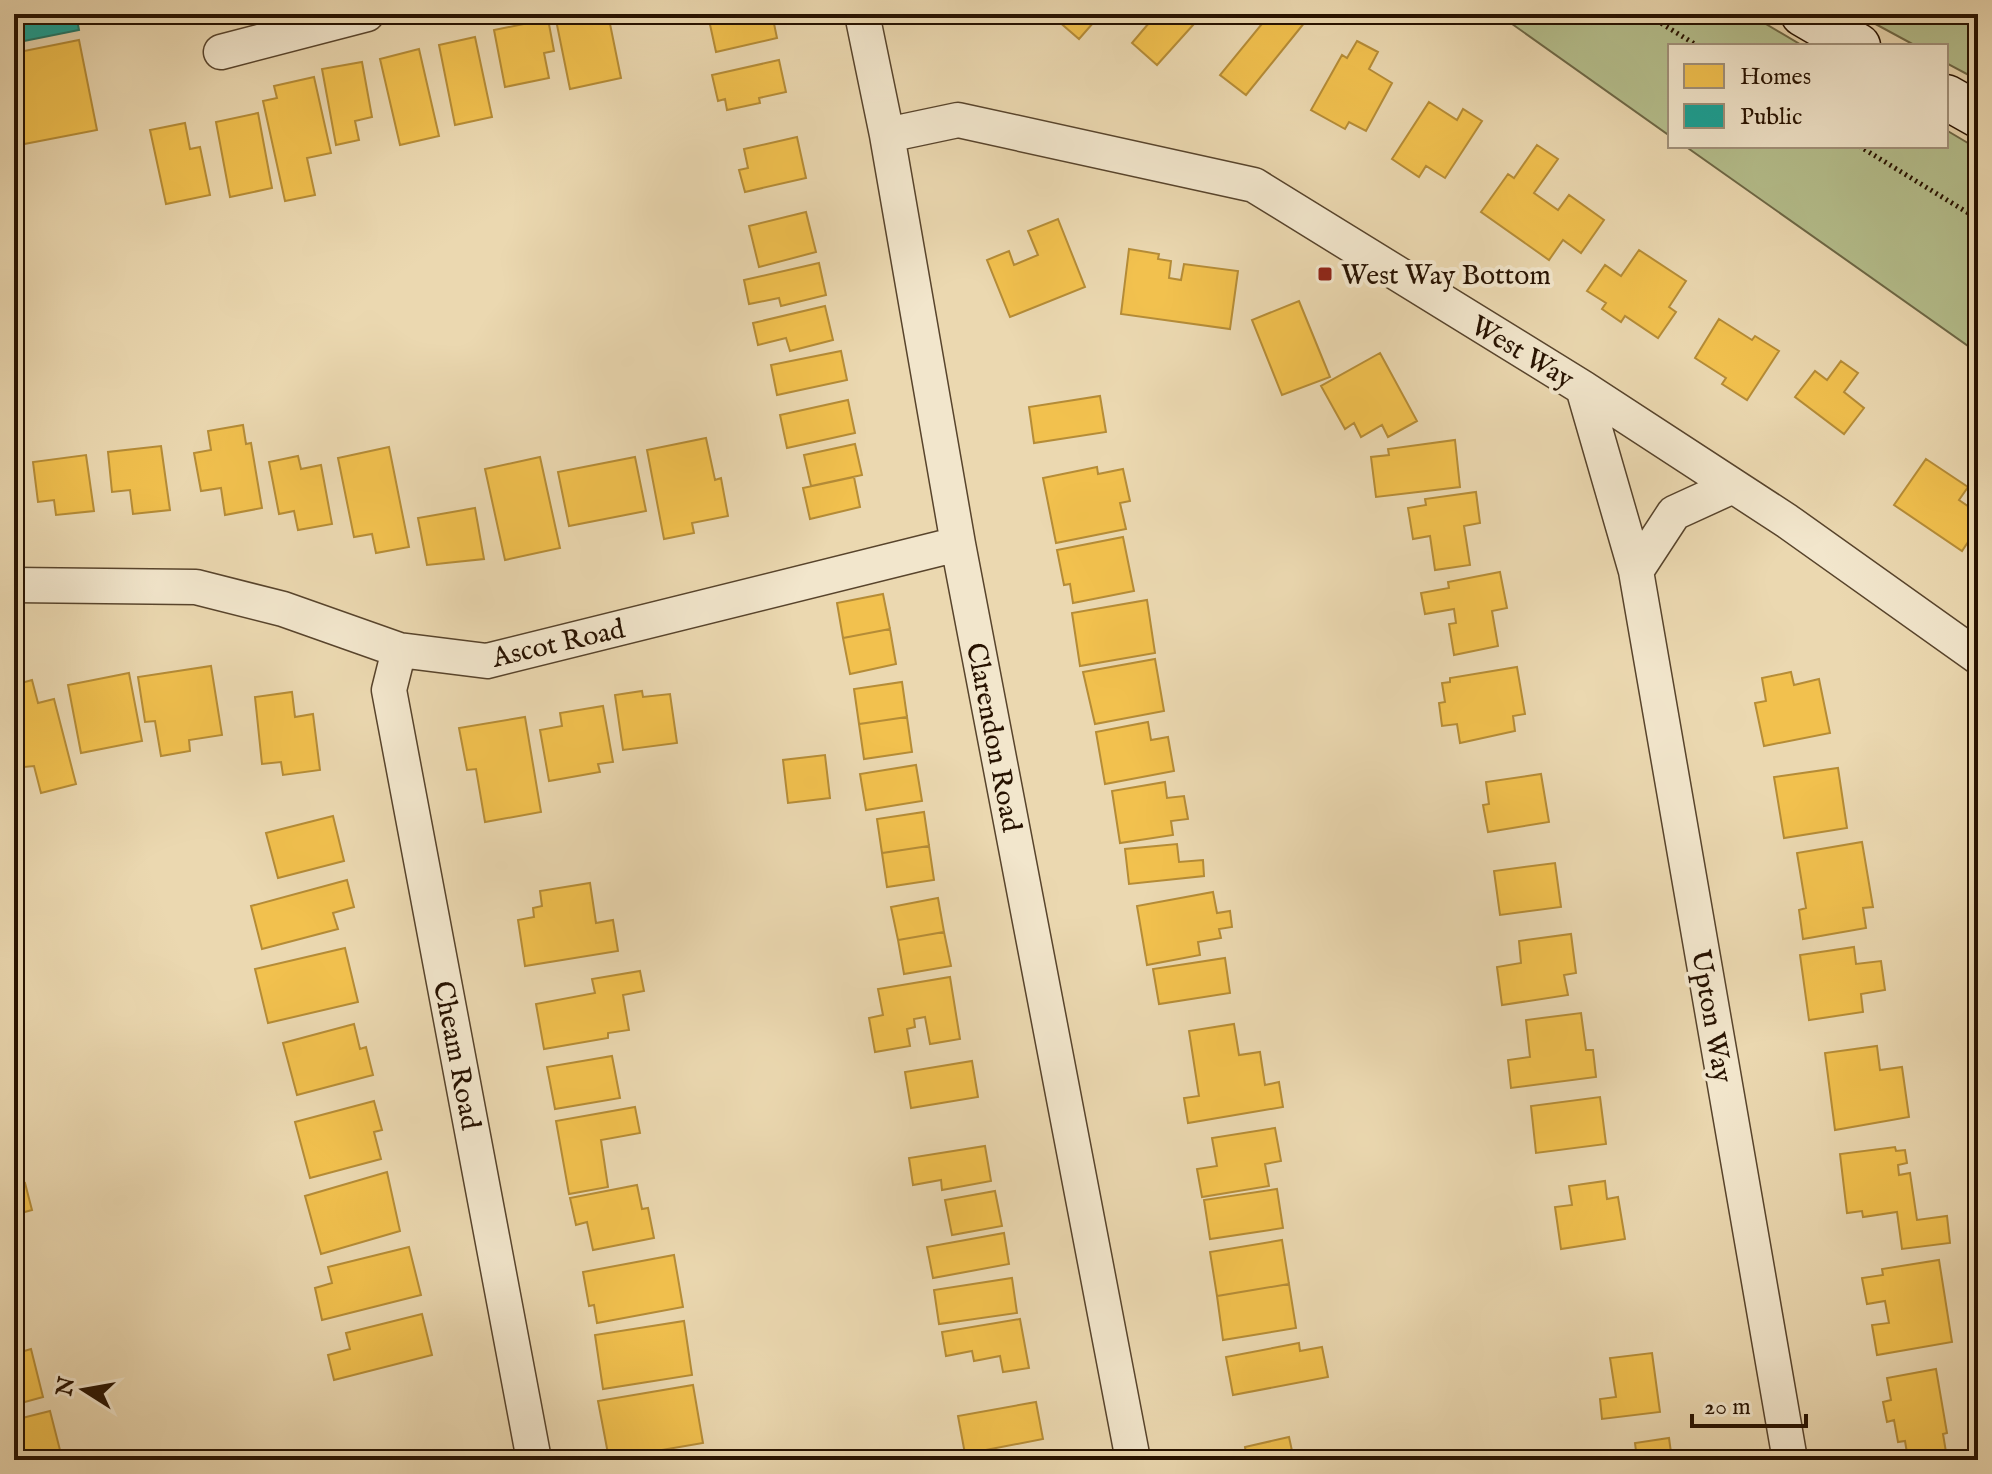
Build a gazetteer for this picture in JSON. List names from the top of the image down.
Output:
{
  "streets": {
    "street": [
      "West Way",
      "Ascot Road",
      "Clarendon Road",
      "Upton Way",
      "Cheam Road"
    ]
  },
  "crossings": [
    ["West Way", "Clarendon Road"],
    ["West Way", "Upton Way"],
    ["Ascot Road", "Clarendon Road"],
    ["Ascot Road", "Cheam Road"]
  ],
  "places": {
    "transit": ["West Way Bottom"]
  },
  "legend": ["Homes", "Public"],
  "scale_bar": "20 m",
  "north": "left"
}
